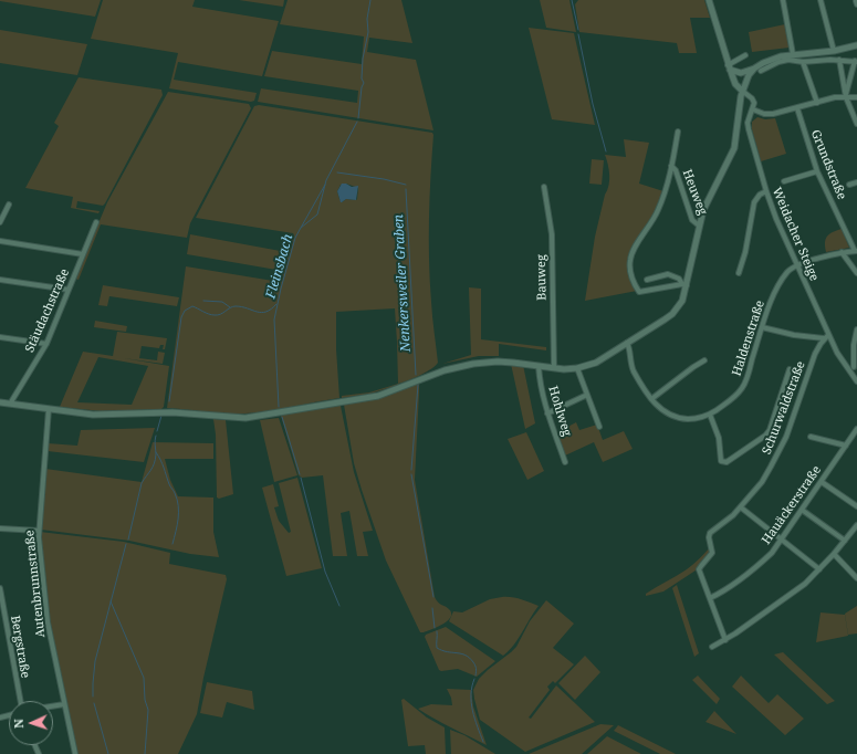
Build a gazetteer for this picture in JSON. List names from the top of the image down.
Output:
{
  "streets": {
    "street": [
      "Grundstraße",
      "Heuweg",
      "Weidacher Steige",
      "Bauweg",
      "Stäudachstraße",
      "Haldenstraße",
      "Schurwaldstraße",
      "Hohlweg",
      "Hauäckerstraße",
      "Autenbrunnstraße",
      "Bergstraße"
    ]
  },
  "crossings": [
    ["Weidacher Steige", "Haldenstraße"],
    ["Weidacher Steige", "Schurwaldstraße"],
    ["Schurwaldstraße", "Hauäckerstraße"]
  ],
  "water": ["Fleinsbach", "Nenkersweiler Graben"],
  "north": "left"
}
